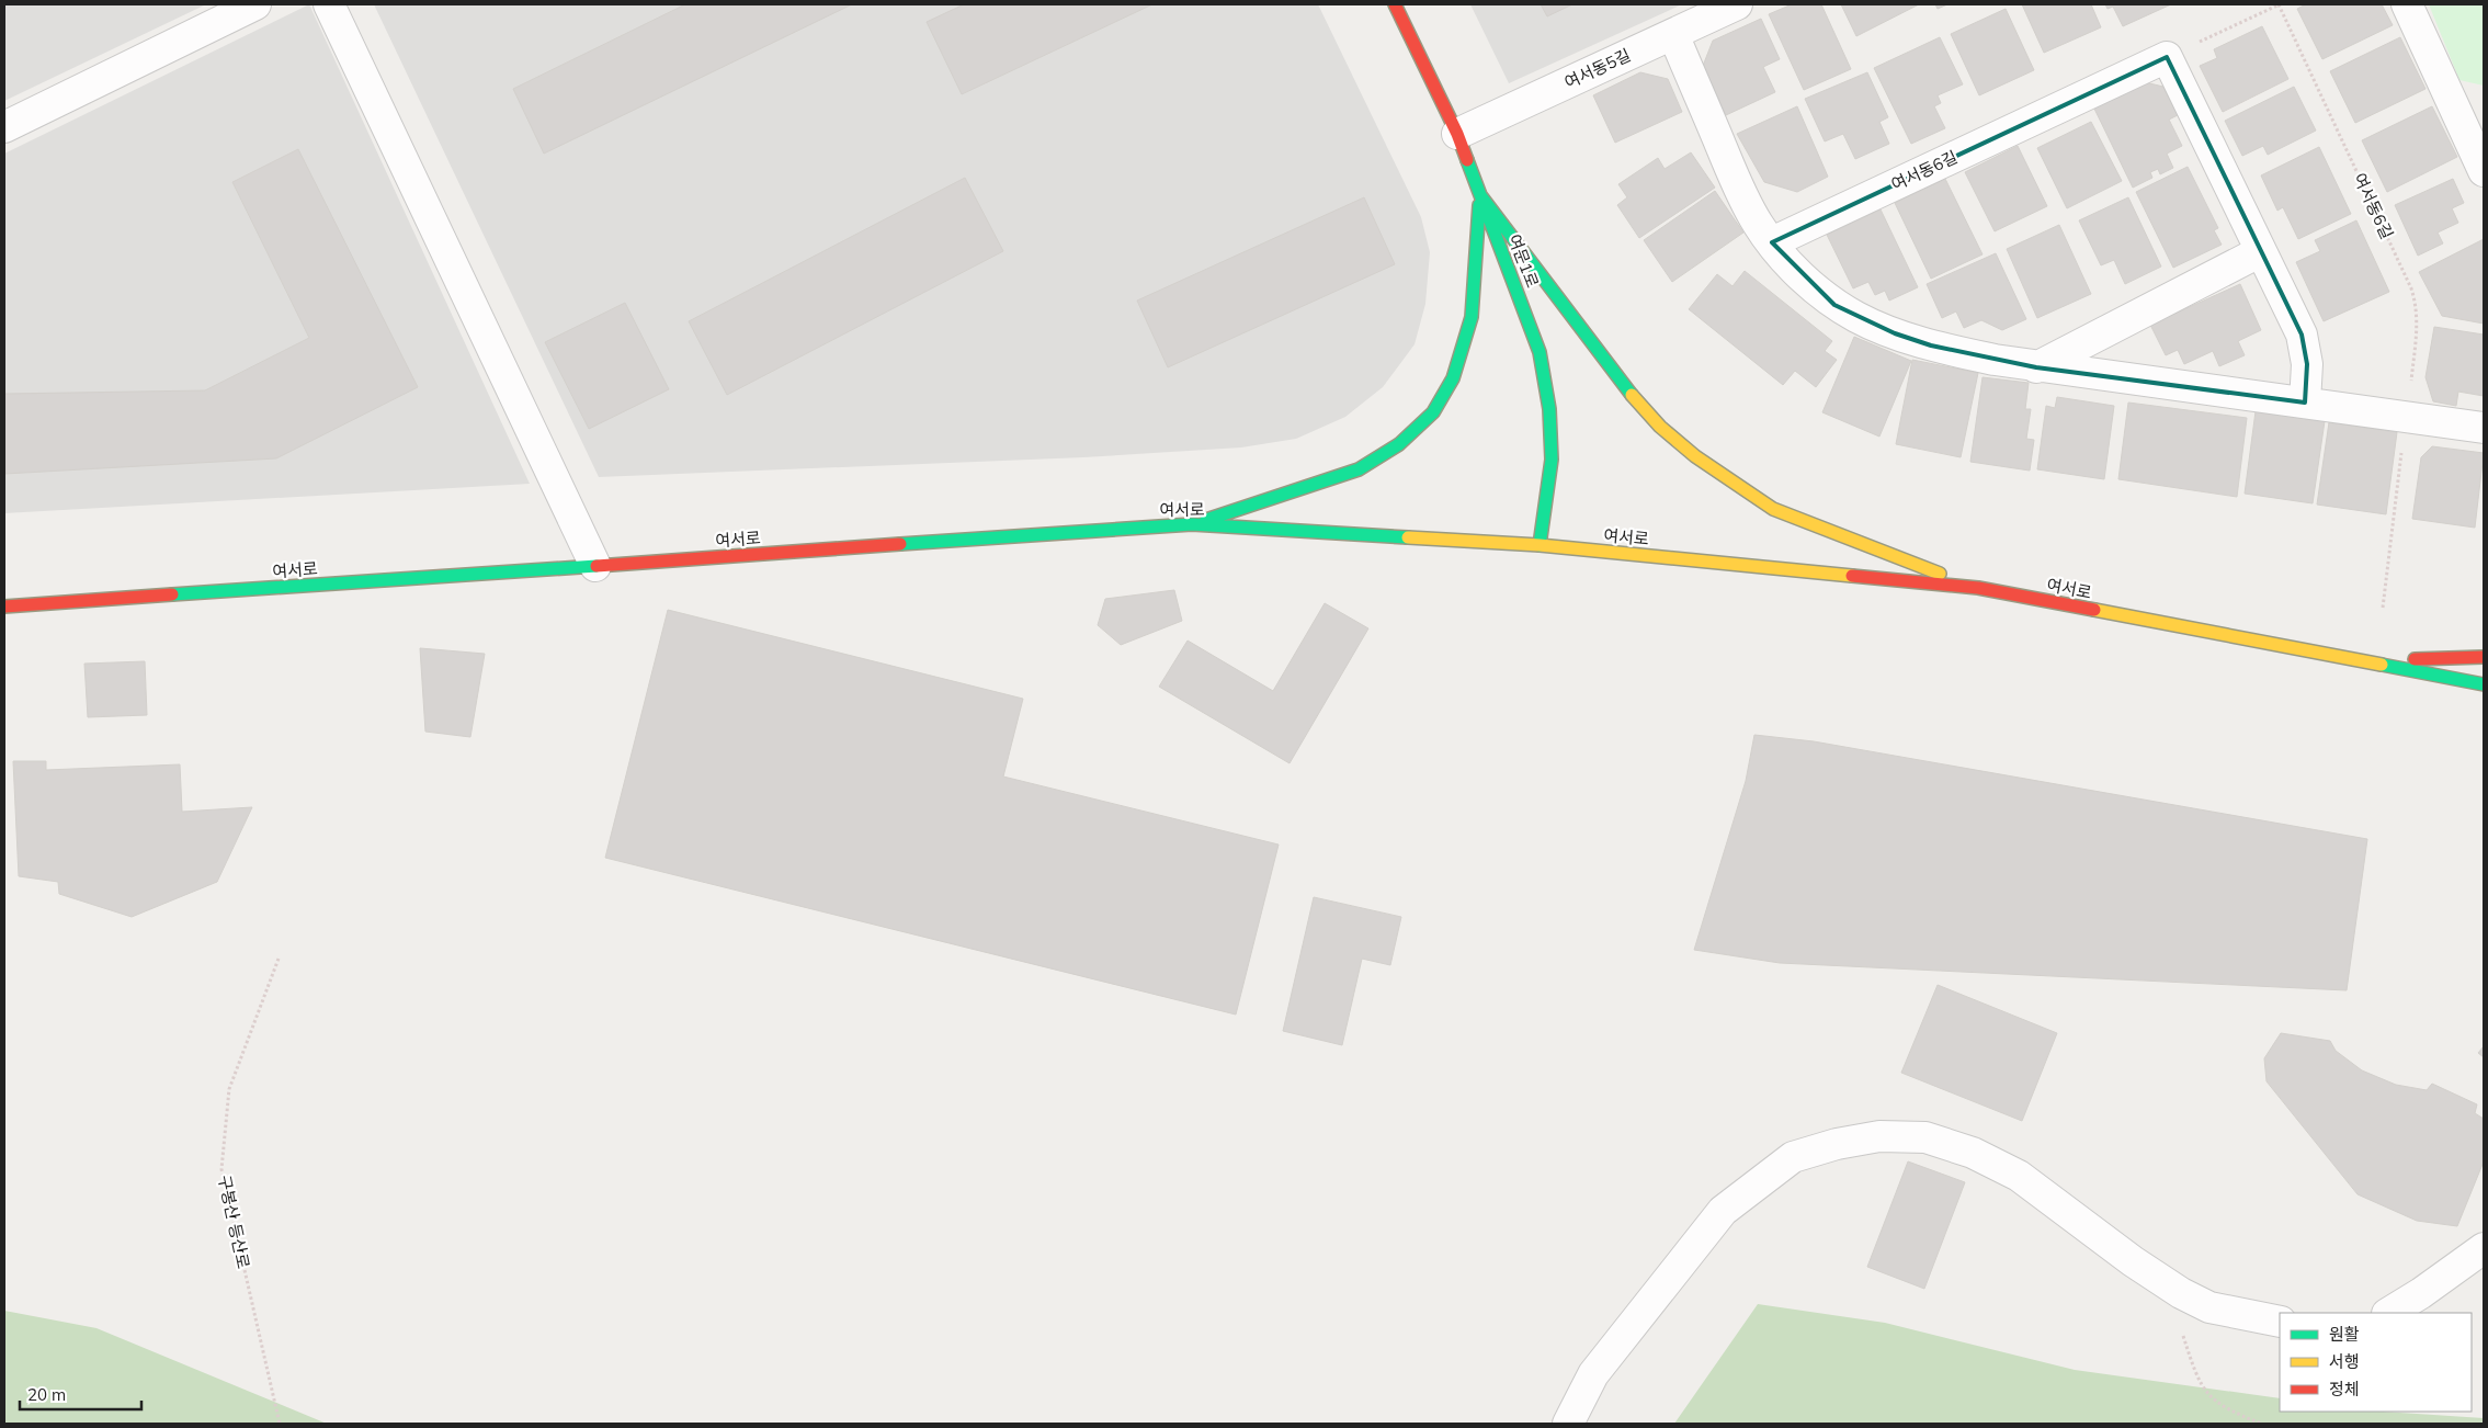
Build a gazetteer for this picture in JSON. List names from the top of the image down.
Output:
{
  "streets": {
    "street": [
      "여서동5길",
      "여서동6길",
      "여문1로",
      "여서로"
    ],
    "path": ["구봉산 등산로"]
  },
  "crossings": [
    ["여서동5길", "여문1로"],
    ["여문1로", "여서로"]
  ],
  "legend": ["원활", "서행", "정체"],
  "scale_bar": "20 m"
}
